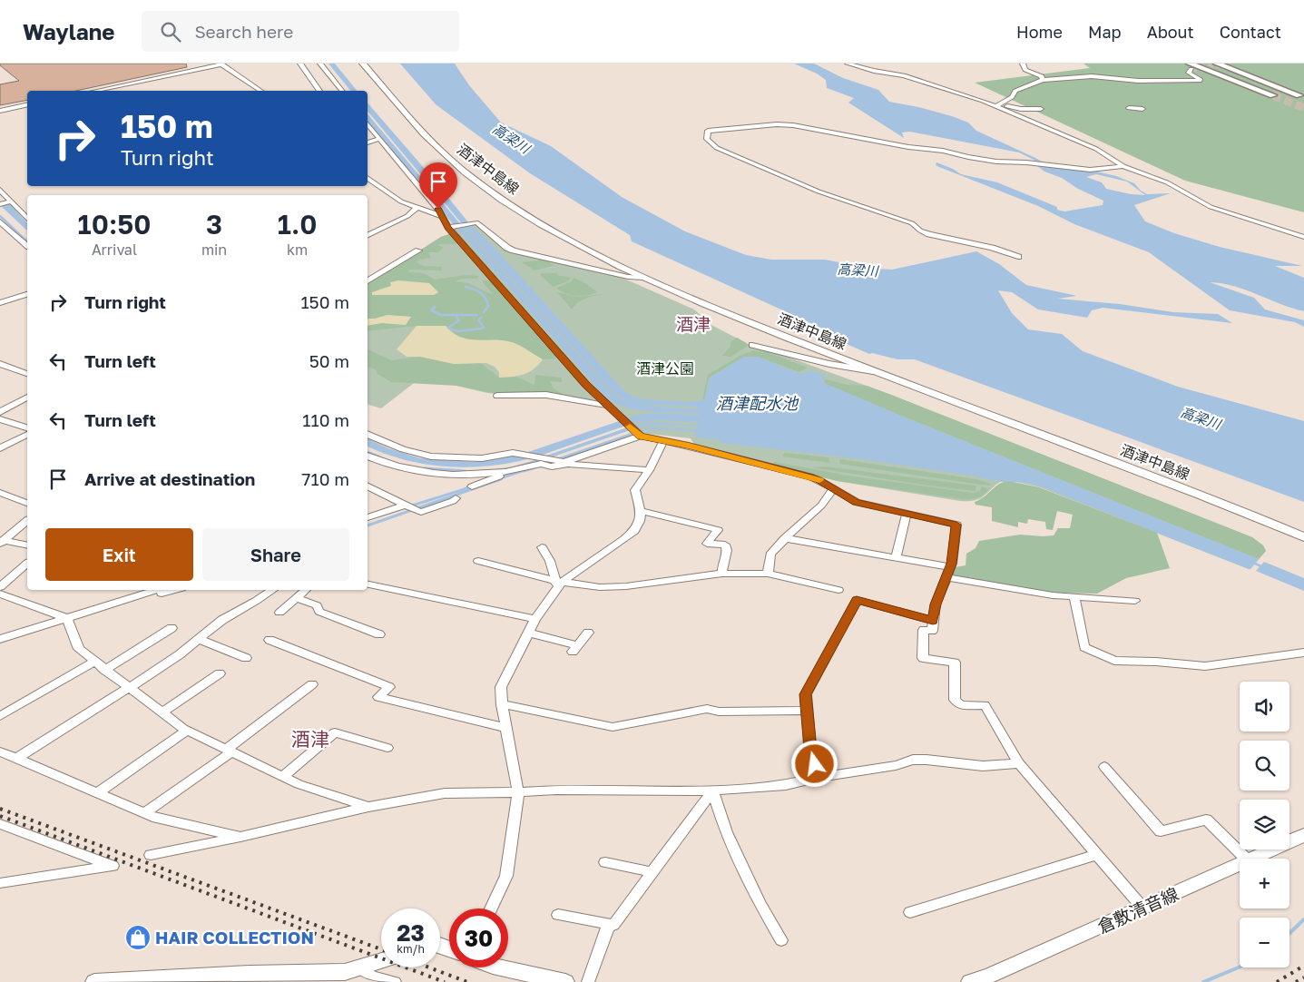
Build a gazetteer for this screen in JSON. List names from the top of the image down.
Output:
{
  "streets": {
    "main road": ["酒津中島線", "倉敷清音線"]
  },
  "districts": ["酒津", "酒津"],
  "water": ["高梁川", "酒津配水池"],
  "parks": ["酒津公園"],
  "places": {
    "shop": ["HAIR COLLECTION"]
  },
  "page": {
    "header": "Waylane",
    "search": "Search here",
    "nav": [
      "Home",
      "Map",
      "About",
      "Contact"
    ],
    "turn": ["150 m", "Turn right"],
    "eta": [
      "10:50",
      "Arrival",
      "3",
      "min",
      "1.0",
      "km"
    ],
    "list": [
      {
        "name": "Turn right",
        "value": "150 m"
      },
      {
        "name": "Turn left",
        "value": "50 m"
      },
      {
        "name": "Turn left",
        "value": "110 m"
      },
      {
        "name": "Arrive at destination",
        "value": "710 m"
      }
    ],
    "buttons": ["Exit", "Share"],
    "map_buttons": ["+", "−"],
    "speed": "23 km/h",
    "limit": "30"
  }
}
